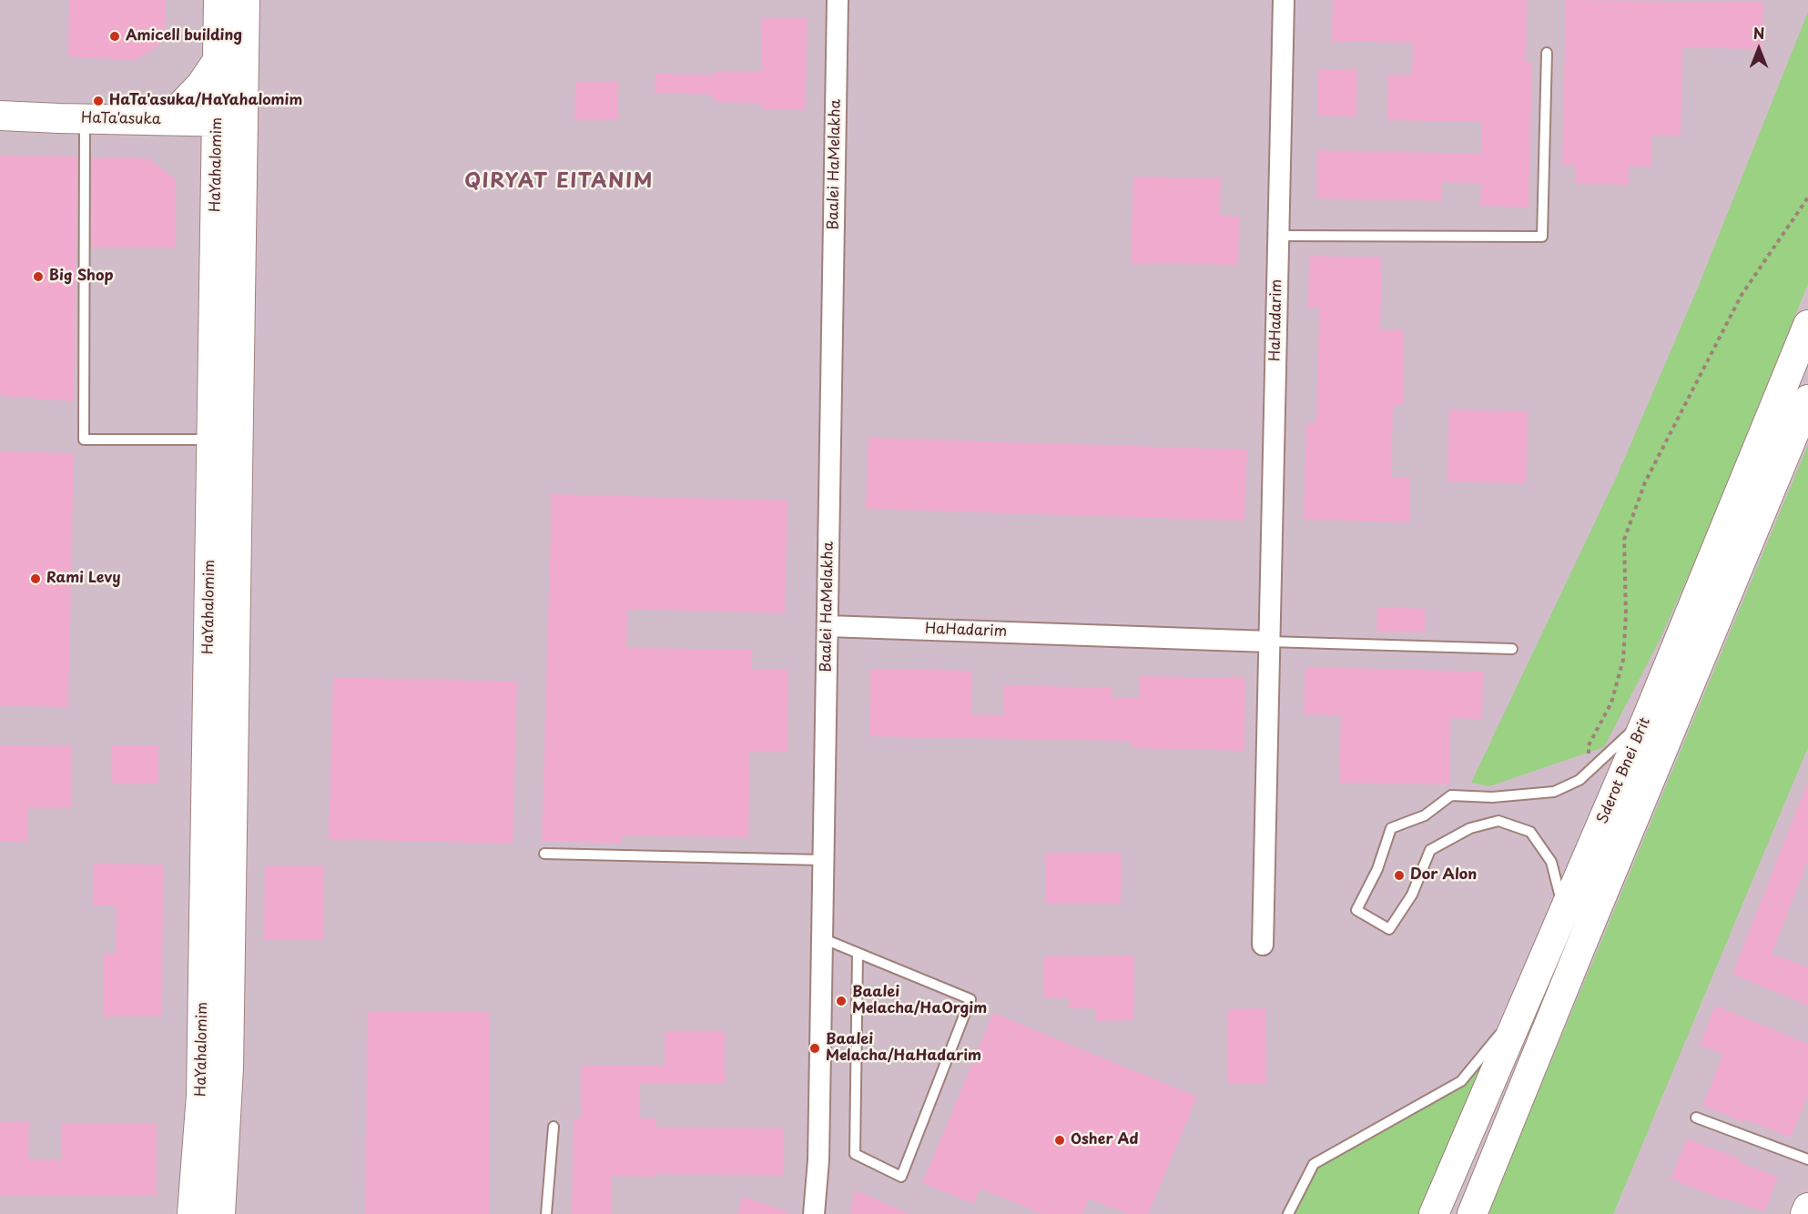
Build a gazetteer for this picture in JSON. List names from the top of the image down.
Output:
{
  "streets": {
    "street": [
      "HaTa'asuka",
      "HaYahalomim",
      "Baalei HaMelakha",
      "HaHadarim",
      "Sderot Bnei Brit"
    ]
  },
  "crossings": [
    ["HaTa'asuka", "HaYahalomim"],
    ["Baalei HaMelakha", "HaHadarim"]
  ],
  "districts": ["QIRYAT EITANIM"],
  "places": [
    "Amicell building",
    "HaTa'asuka/HaYahalomim",
    "Big Shop",
    "Rami Levy",
    "Dor Alon",
    "Baalei Melacha/HaOrgim",
    "Baalei Melacha/HaHadarim",
    "Osher Ad"
  ],
  "north": "top"
}
